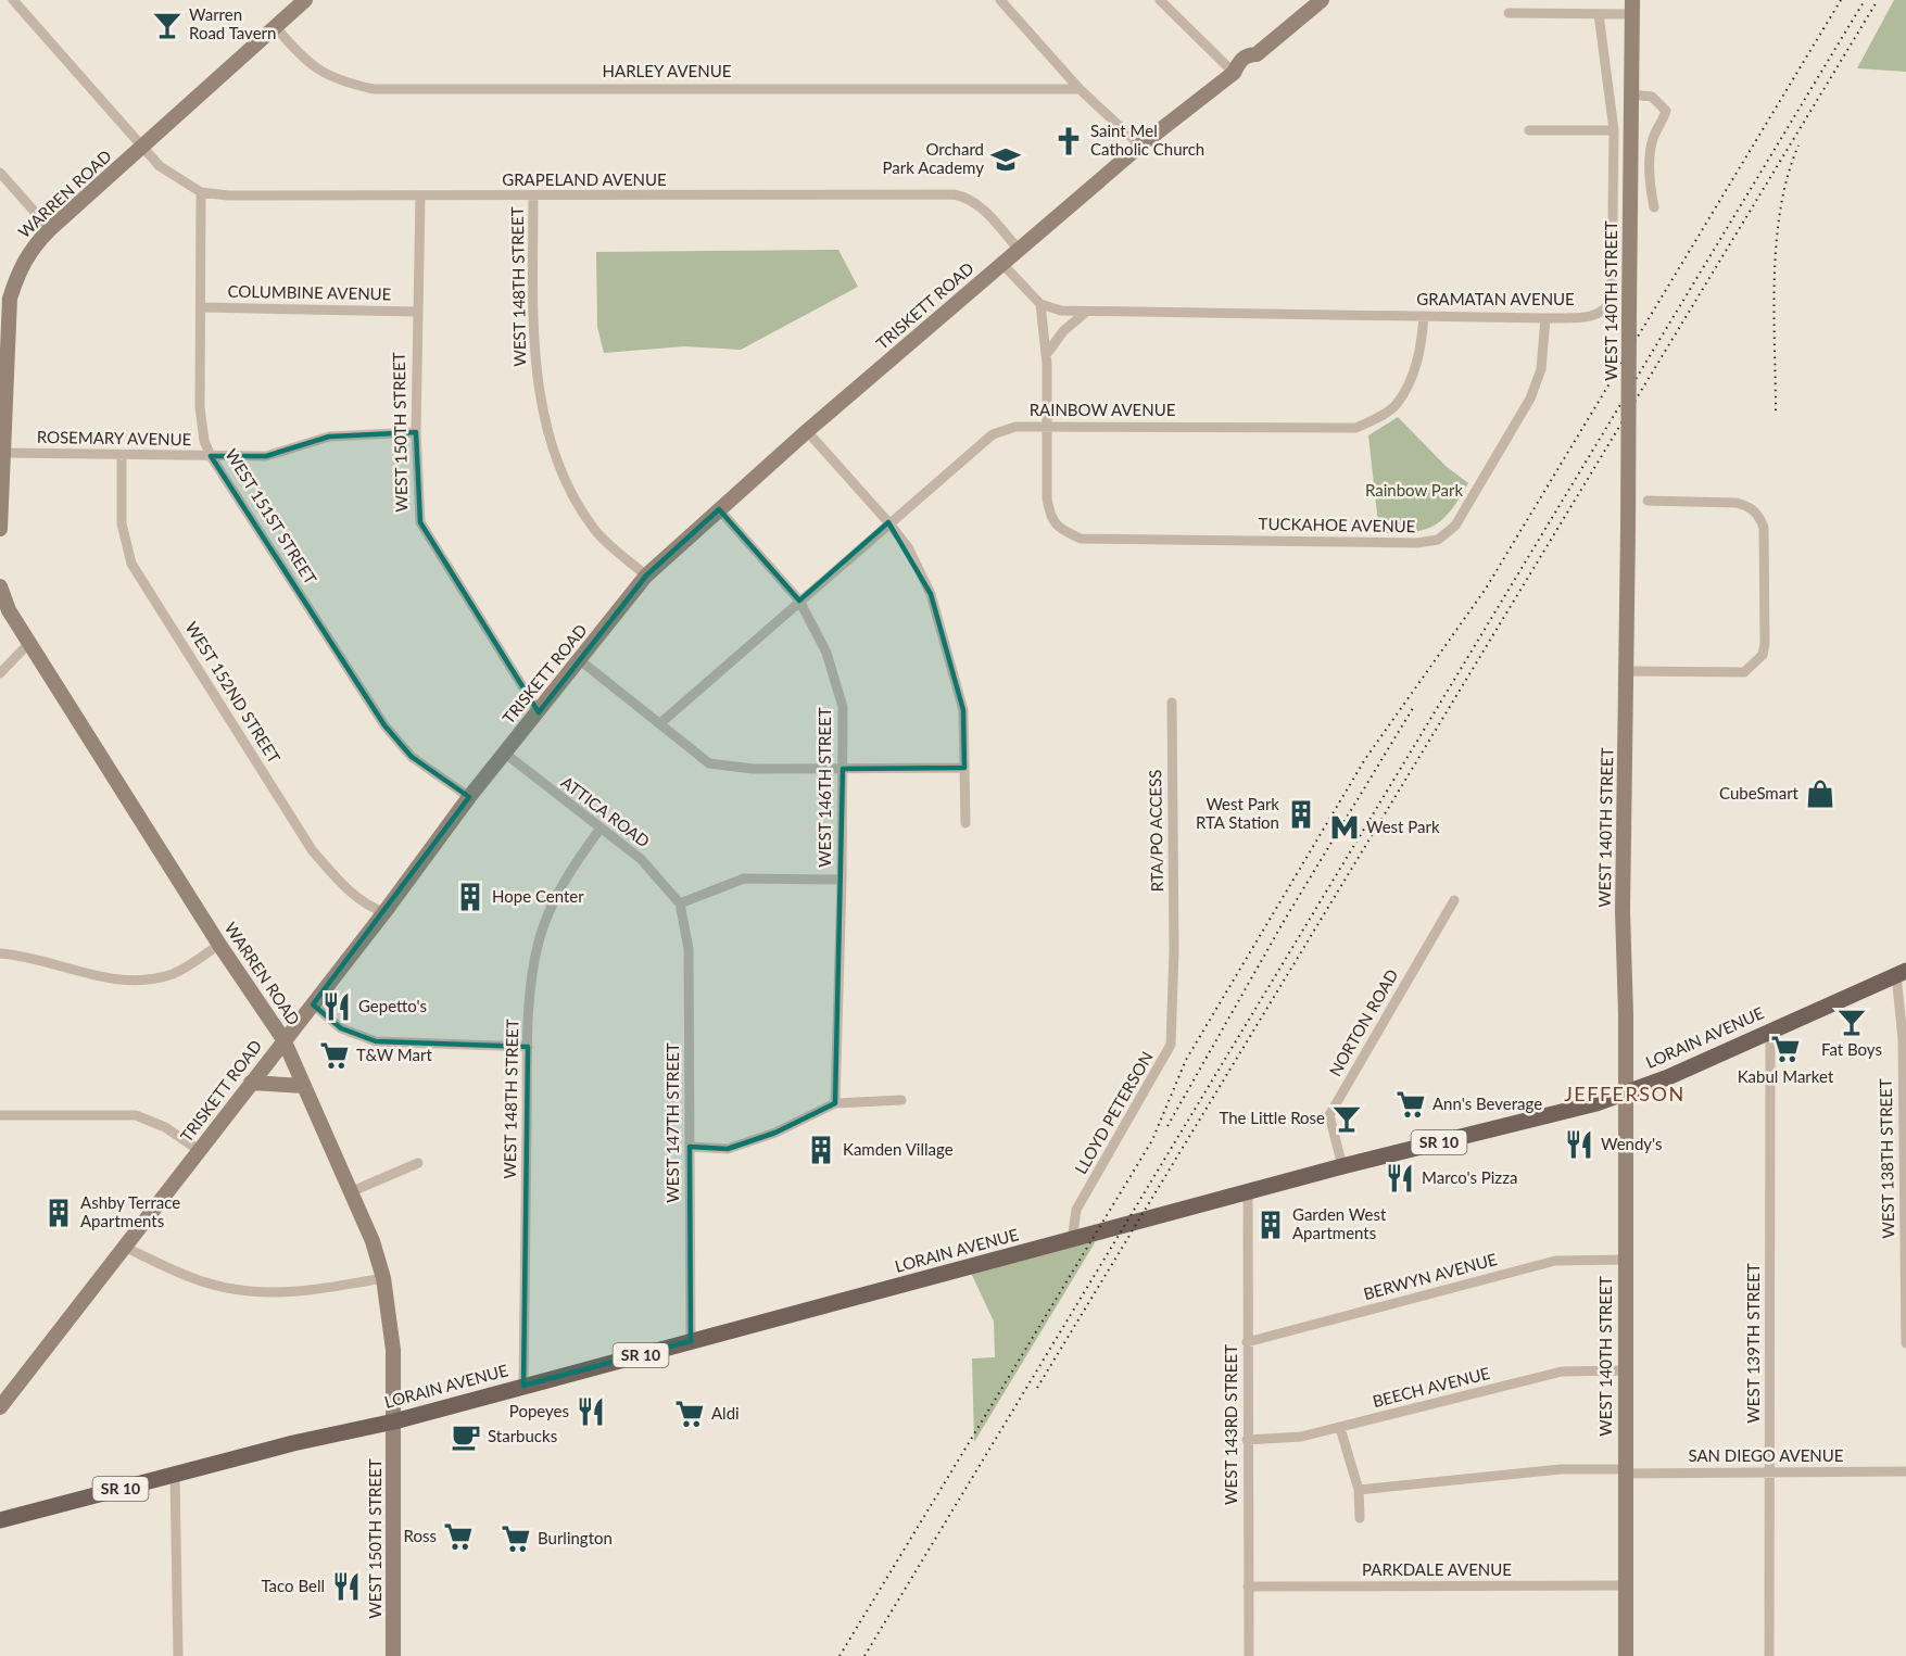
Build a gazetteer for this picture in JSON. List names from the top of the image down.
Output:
{
  "streets": {
    "main road": [
      "WARREN ROAD",
      "WEST 140TH STREET",
      "TRISKETT ROAD",
      "WEST 150TH STREET",
      "LORAIN AVENUE",
      "SR 10"
    ],
    "street": [
      "HARLEY AVENUE",
      "GRAPELAND AVENUE",
      "WEST 148TH STREET",
      "COLUMBINE AVENUE",
      "GRAMATAN AVENUE",
      "RAINBOW AVENUE",
      "ROSEMARY AVENUE",
      "WEST 151ST STREET",
      "TUCKAHOE AVENUE",
      "WEST 152ND STREET",
      "WEST 146TH STREET",
      "ATTICA ROAD",
      "RTA/PO ACCESS",
      "NORTON ROAD",
      "LLOYD PETERSON",
      "WEST 147TH STREET",
      "WEST 138TH STREET",
      "BERWYN AVENUE",
      "WEST 139TH STREET",
      "BEECH AVENUE",
      "WEST 143RD STREET",
      "SAN DIEGO AVENUE",
      "PARKDALE AVENUE"
    ]
  },
  "crossings": [
    ["HARLEY AVENUE", "WARREN ROAD"],
    ["GRAPELAND AVENUE", "WARREN ROAD"],
    ["GRAPELAND AVENUE", "WEST 148TH STREET"],
    ["GRAPELAND AVENUE", "TRISKETT ROAD"],
    ["GRAPELAND AVENUE", "WEST 150TH STREET"],
    ["GRAPELAND AVENUE", "WEST 151ST STREET"],
    ["WARREN ROAD", "TRISKETT ROAD"],
    ["WARREN ROAD", "WEST 150TH STREET"],
    ["WARREN ROAD", "ROSEMARY AVENUE"],
    ["WARREN ROAD", "LORAIN AVENUE"],
    ["WEST 148TH STREET", "TRISKETT ROAD"],
    ["WEST 148TH STREET", "ATTICA ROAD"],
    ["WEST 148TH STREET", "LORAIN AVENUE"],
    ["COLUMBINE AVENUE", "WEST 150TH STREET"],
    ["COLUMBINE AVENUE", "WEST 151ST STREET"],
    ["GRAMATAN AVENUE", "RAINBOW AVENUE"],
    ["GRAMATAN AVENUE", "TUCKAHOE AVENUE"],
    ["WEST 140TH STREET", "LORAIN AVENUE"],
    ["WEST 140TH STREET", "BERWYN AVENUE"],
    ["WEST 140TH STREET", "BEECH AVENUE"],
    ["WEST 140TH STREET", "SAN DIEGO AVENUE"],
    ["WEST 140TH STREET", "PARKDALE AVENUE"],
    ["TRISKETT ROAD", "WEST 150TH STREET"],
    ["TRISKETT ROAD", "WEST 151ST STREET"],
    ["TRISKETT ROAD", "WEST 152ND STREET"],
    ["TRISKETT ROAD", "WEST 146TH STREET"],
    ["TRISKETT ROAD", "ATTICA ROAD"],
    ["RAINBOW AVENUE", "TUCKAHOE AVENUE"],
    ["RAINBOW AVENUE", "WEST 146TH STREET"],
    ["WEST 150TH STREET", "ROSEMARY AVENUE"],
    ["WEST 150TH STREET", "LORAIN AVENUE"],
    ["ROSEMARY AVENUE", "WEST 151ST STREET"],
    ["ROSEMARY AVENUE", "WEST 152ND STREET"],
    ["ATTICA ROAD", "WEST 147TH STREET"],
    ["RTA/PO ACCESS", "LLOYD PETERSON"],
    ["NORTON ROAD", "LORAIN AVENUE"],
    ["LORAIN AVENUE", "LLOYD PETERSON"],
    ["LORAIN AVENUE", "WEST 147TH STREET"],
    ["LORAIN AVENUE", "WEST 138TH STREET"],
    ["LORAIN AVENUE", "WEST 139TH STREET"],
    ["LORAIN AVENUE", "WEST 143RD STREET"],
    ["BERWYN AVENUE", "WEST 143RD STREET"],
    ["WEST 139TH STREET", "SAN DIEGO AVENUE"],
    ["BEECH AVENUE", "WEST 143RD STREET"],
    ["WEST 143RD STREET", "PARKDALE AVENUE"]
  ],
  "districts": ["JEFFERSON"],
  "parks": ["Rainbow Park"],
  "places": {
    "bar": ["Warren Road Tavern", "Fat Boys", "The Little Rose"],
    "church": ["Saint Mel Catholic Church"],
    "school or university": ["Orchard Park Academy"],
    "shop": ["CubeSmart"],
    "building": [
      "West Park RTA Station",
      "Hope Center",
      "Kamden Village",
      "Ashby Terrace Apartments",
      "Garden West Apartments"
    ],
    "metro station": ["West Park"],
    "restaurant": [
      "Gepetto's",
      "Wendy's",
      "Marco's Pizza",
      "Popeyes",
      "Taco Bell"
    ],
    "supermarket": [
      "Kabul Market",
      "T&W Mart",
      "Ann's Beverage",
      "Aldi",
      "Ross",
      "Burlington"
    ],
    "cafe": ["Starbucks"]
  }
}
